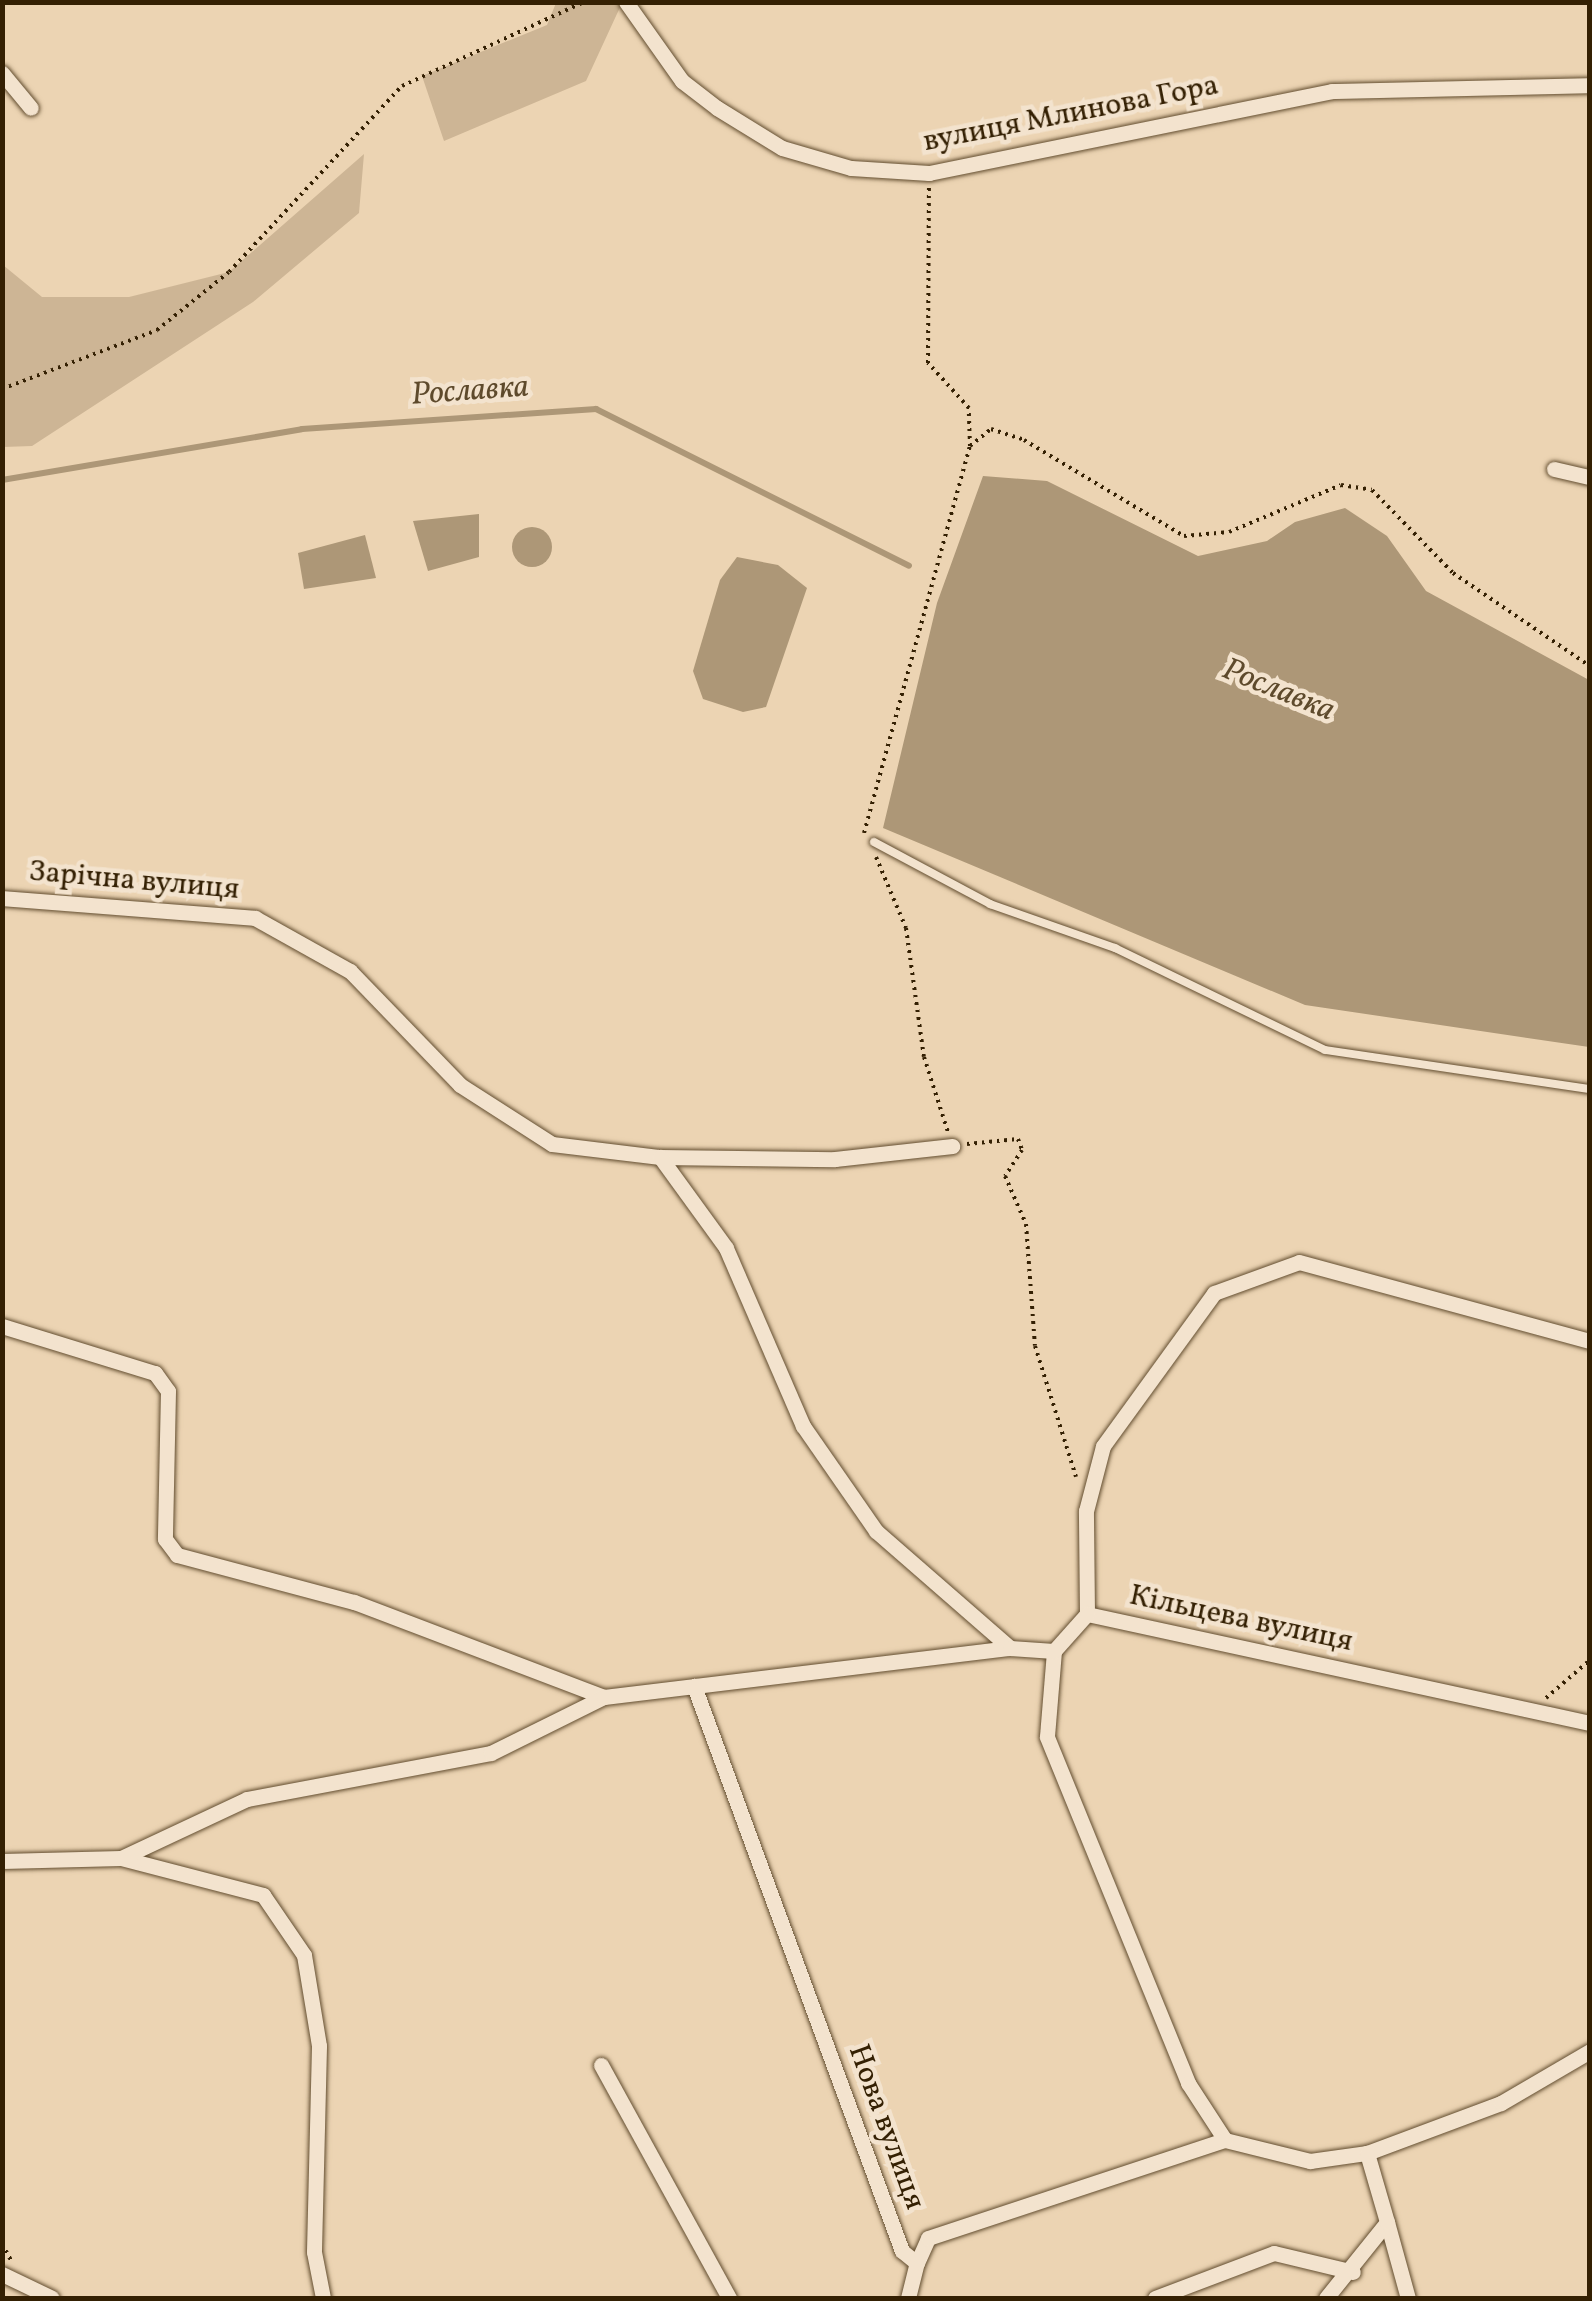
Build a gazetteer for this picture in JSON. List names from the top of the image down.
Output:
{
  "streets": {
    "street": [
      "вулиця Млинова Гора",
      "Зарічна вулиця",
      "Кільцева вулиця",
      "Нова вулиця"
    ]
  },
  "water": ["Рославка"]
}
